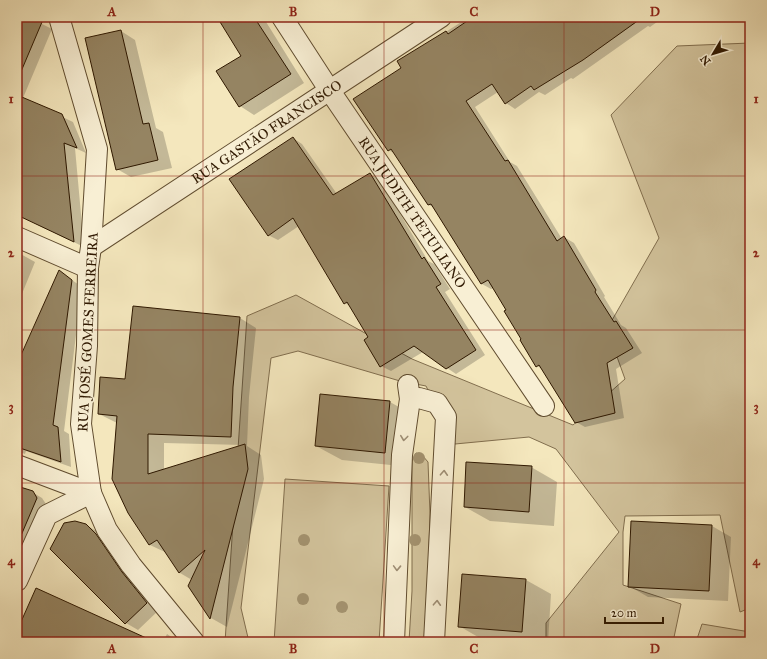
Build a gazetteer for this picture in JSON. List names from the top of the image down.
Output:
{
  "streets": {
    "street": ["RUA GASTÃO FRANCISCO", "RUA JUDITH TETULIANO", "RUA JOSÉ GOMES FERREIRA"]
  },
  "crossings": [
    ["RUA GASTÃO FRANCISCO", "RUA JUDITH TETULIANO"],
    ["RUA GASTÃO FRANCISCO", "RUA JOSÉ GOMES FERREIRA"]
  ],
  "scale_bar": "20 m",
  "north": "bottom left",
  "grid": {
    "columns": [
      "A",
      "B",
      "C",
      "D"
    ],
    "rows": [
      "1",
      "2",
      "3",
      "4"
    ]
  }
}
